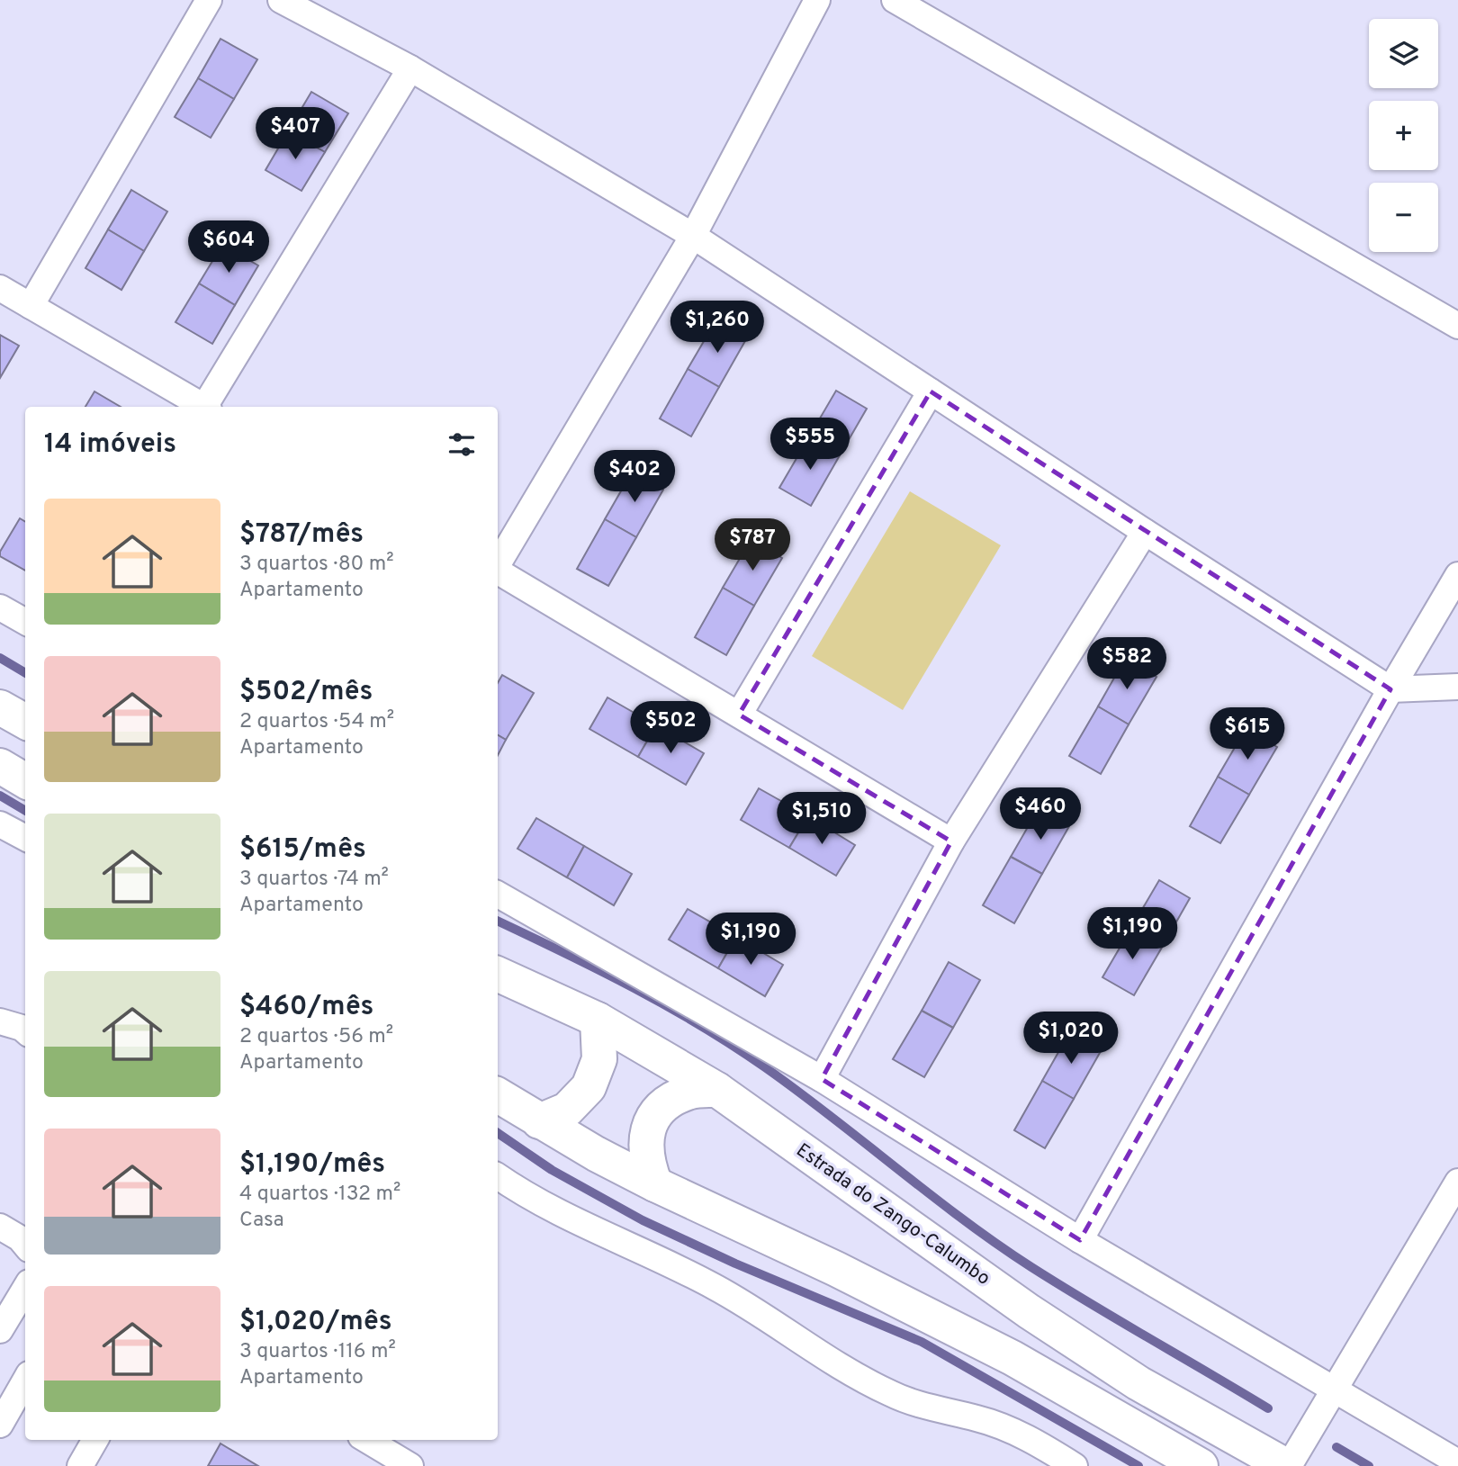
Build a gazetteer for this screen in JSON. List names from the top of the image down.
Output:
{
  "streets": {
    "main road": ["Estrada do Zango-Calumbo"]
  },
  "page": {
    "map_buttons": ["+", "−"],
    "price": [
      "$407",
      "$604",
      "$1,260",
      "$555",
      "$402",
      "$787",
      "$582",
      "$502",
      "$615",
      "$460",
      "$1,510",
      "$1,190",
      "$1,190",
      "$1,020"
    ],
    "heading": "14 imóveis",
    "list": [
      {
        "name": "$787/mês",
        "note": "3 quartos · 80 m² · Apartamento"
      },
      {
        "name": "$502/mês",
        "note": "2 quartos · 54 m² · Apartamento"
      },
      {
        "name": "$615/mês",
        "note": "3 quartos · 74 m² · Apartamento"
      },
      {
        "name": "$460/mês",
        "note": "2 quartos · 56 m² · Apartamento"
      },
      {
        "name": "$1,190/mês",
        "note": "4 quartos · 132 m² · Casa"
      },
      {
        "name": "$1,020/mês",
        "note": "3 quartos · 116 m² · Apartamento"
      }
    ]
  }
}
